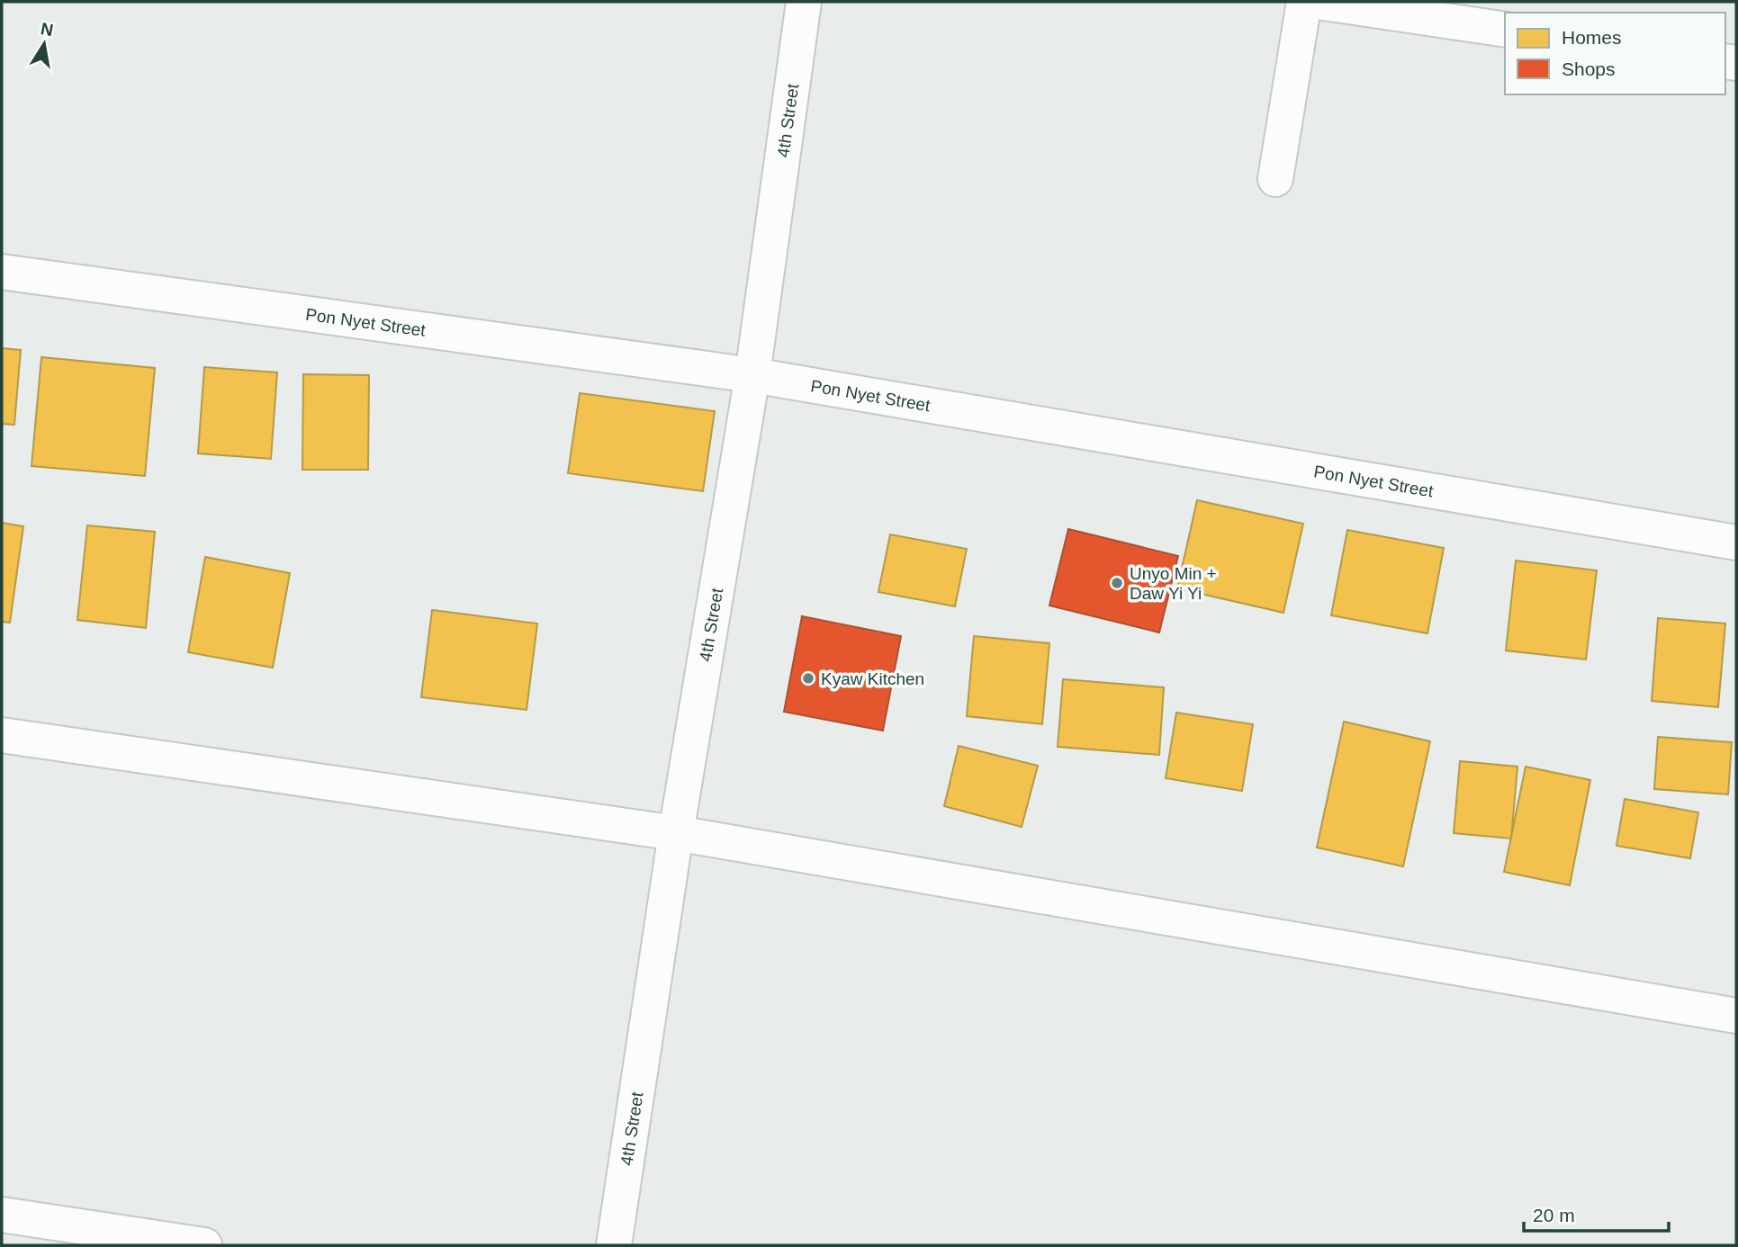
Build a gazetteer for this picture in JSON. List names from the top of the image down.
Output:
{
  "streets": {
    "street": ["4th Street", "Pon Nyet Street"]
  },
  "crossings": [
    ["4th Street", "Pon Nyet Street"]
  ],
  "places": ["Unyo Min + Daw Yi Yi", "Kyaw Kitchen"],
  "legend": ["Homes", "Shops"],
  "scale_bar": "20 m",
  "north": "top"
}
